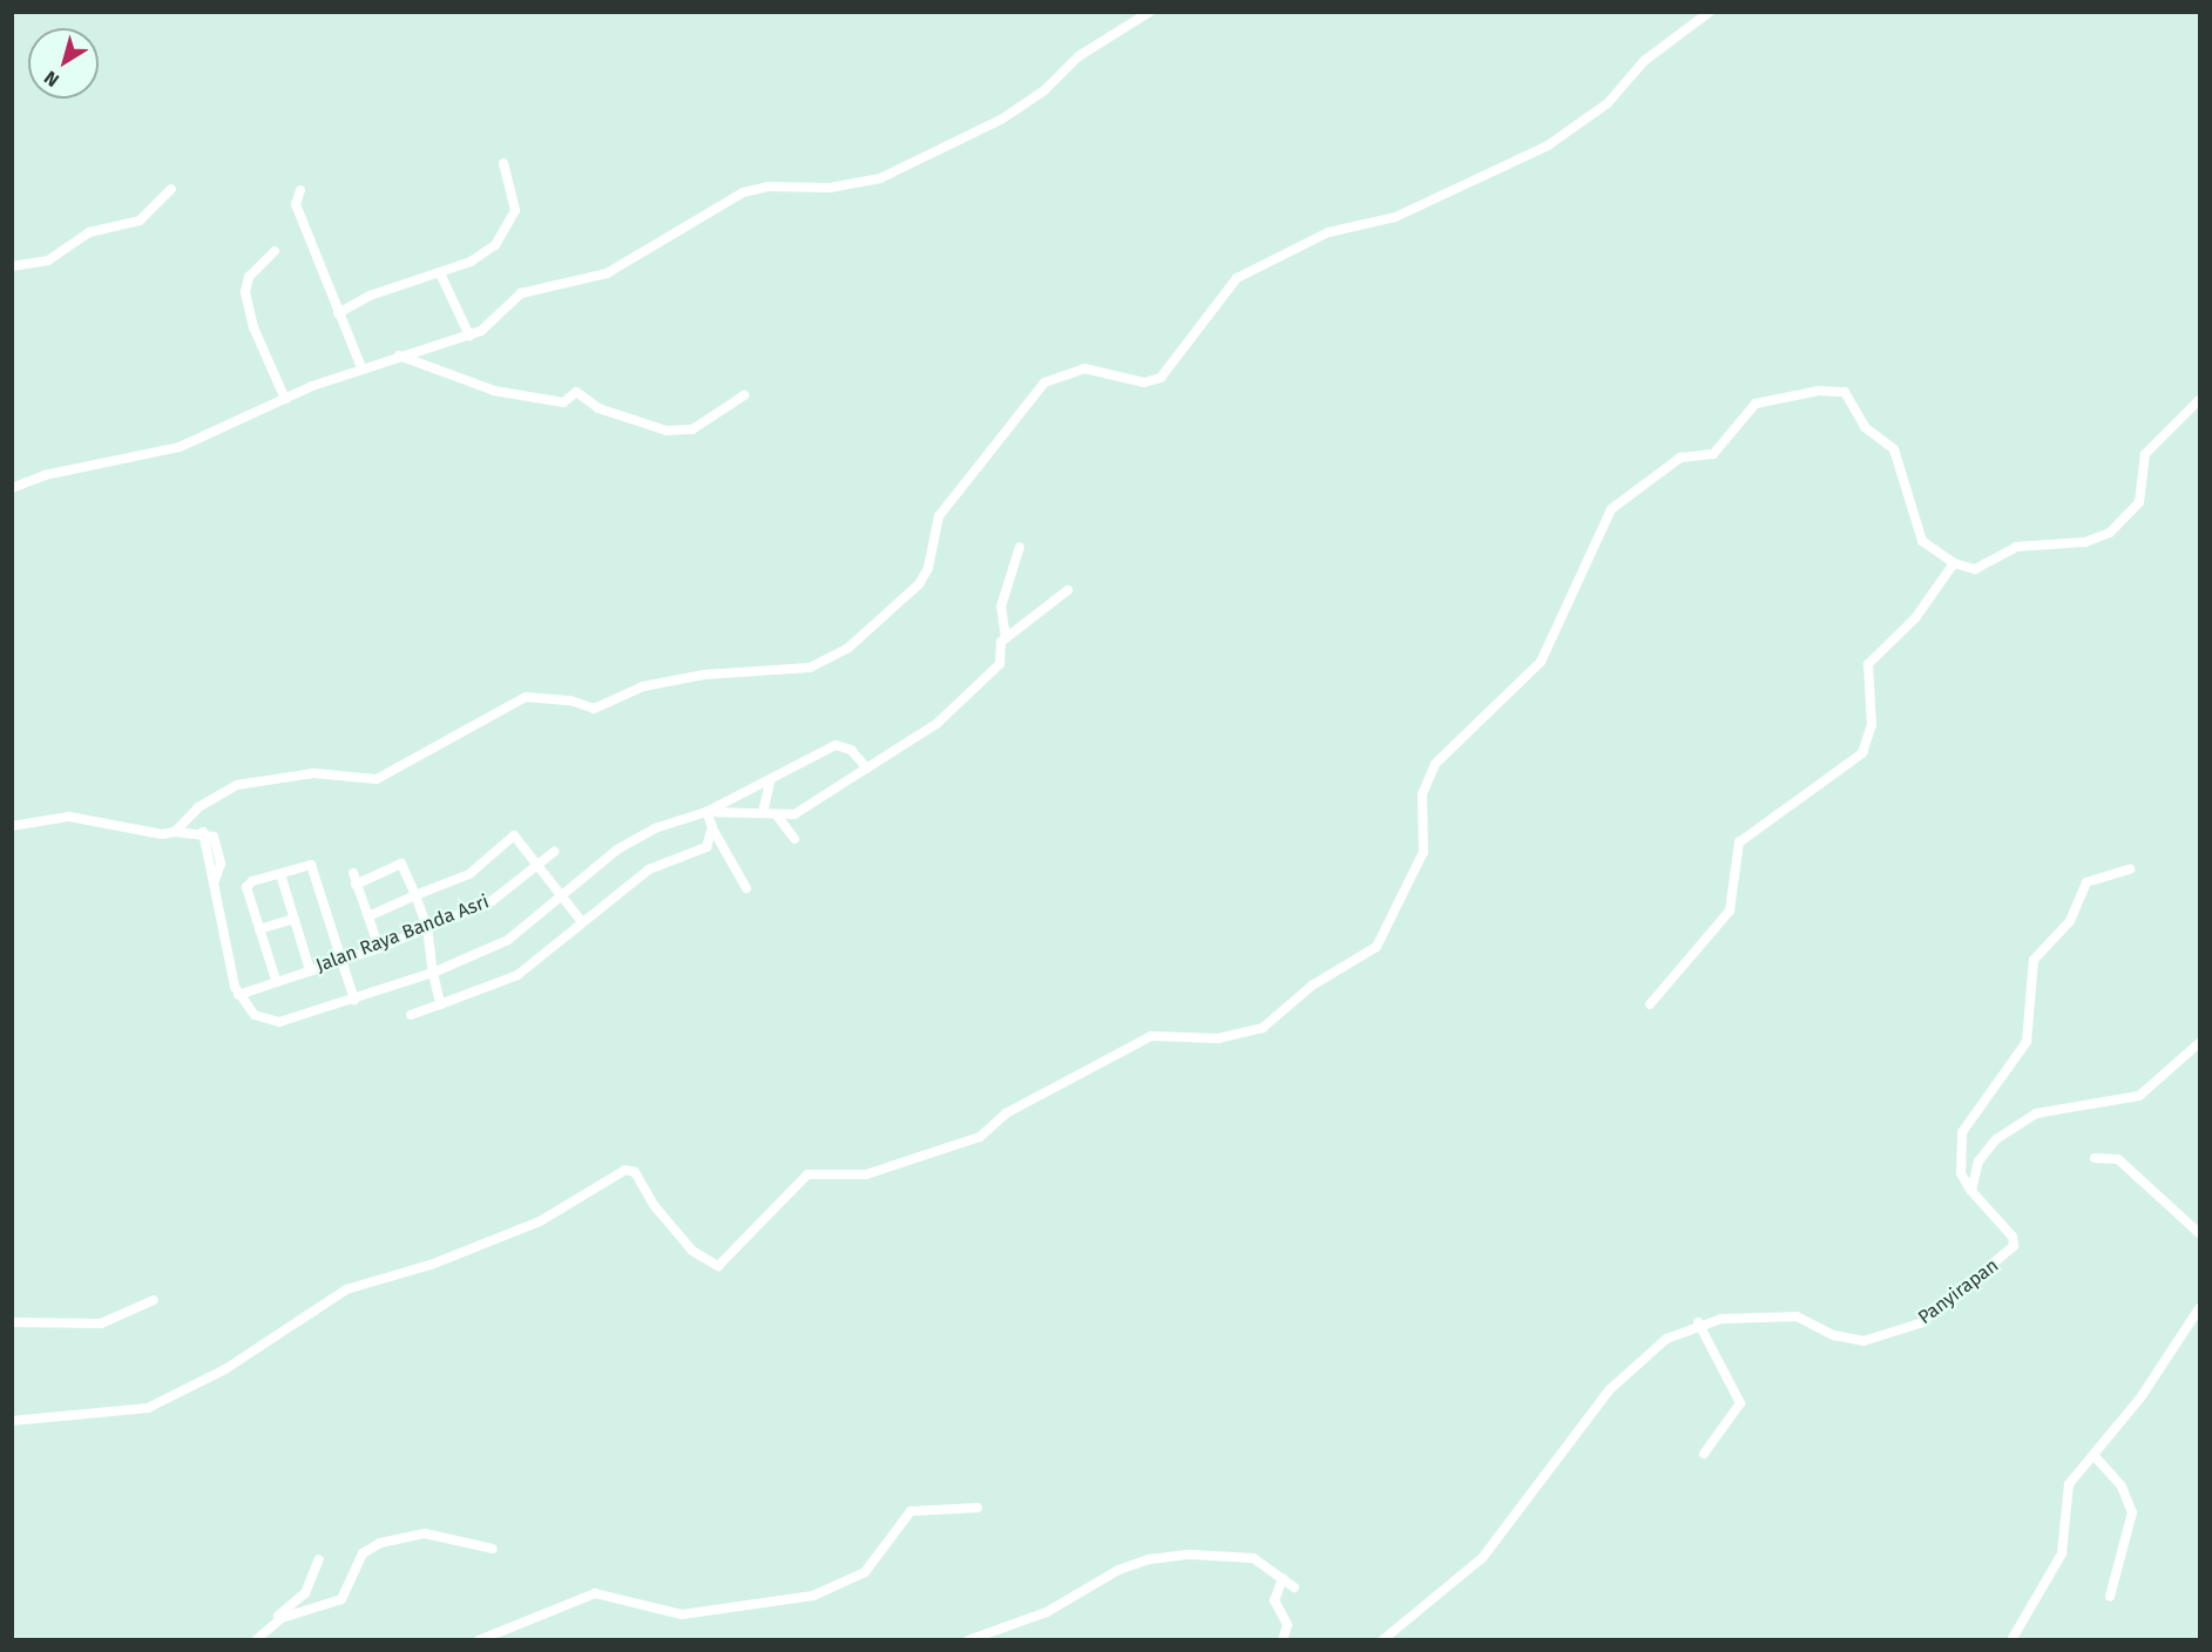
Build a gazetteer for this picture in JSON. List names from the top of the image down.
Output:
{
  "streets": {
    "street": ["Jalan Raya Banda Asri", "Panyirapan"]
  },
  "north": "bottom left"
}
